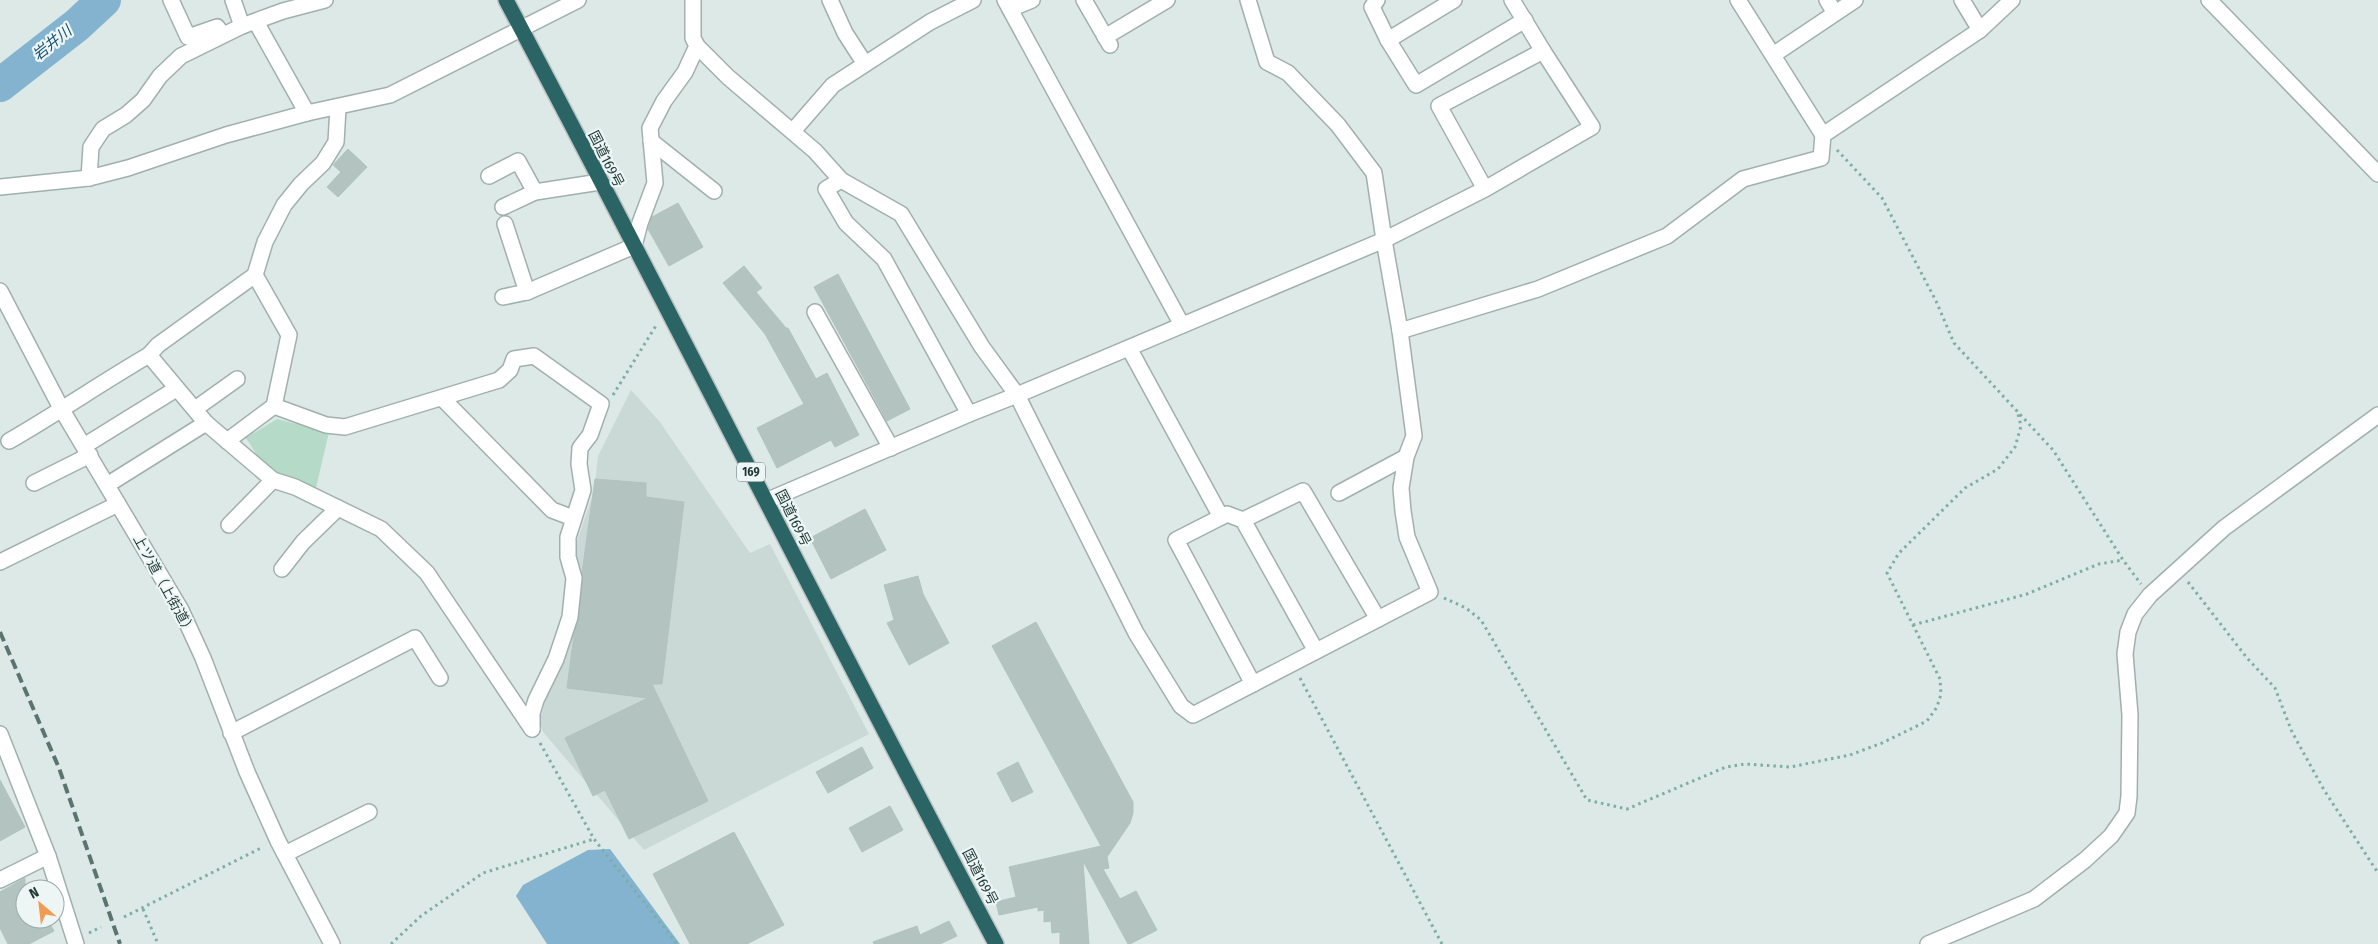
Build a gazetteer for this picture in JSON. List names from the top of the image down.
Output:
{
  "streets": {
    "highway": ["国道169号", "169"],
    "street": ["上ツ道（上街道）"]
  },
  "water": ["岩井川"],
  "north": "top left"
}
